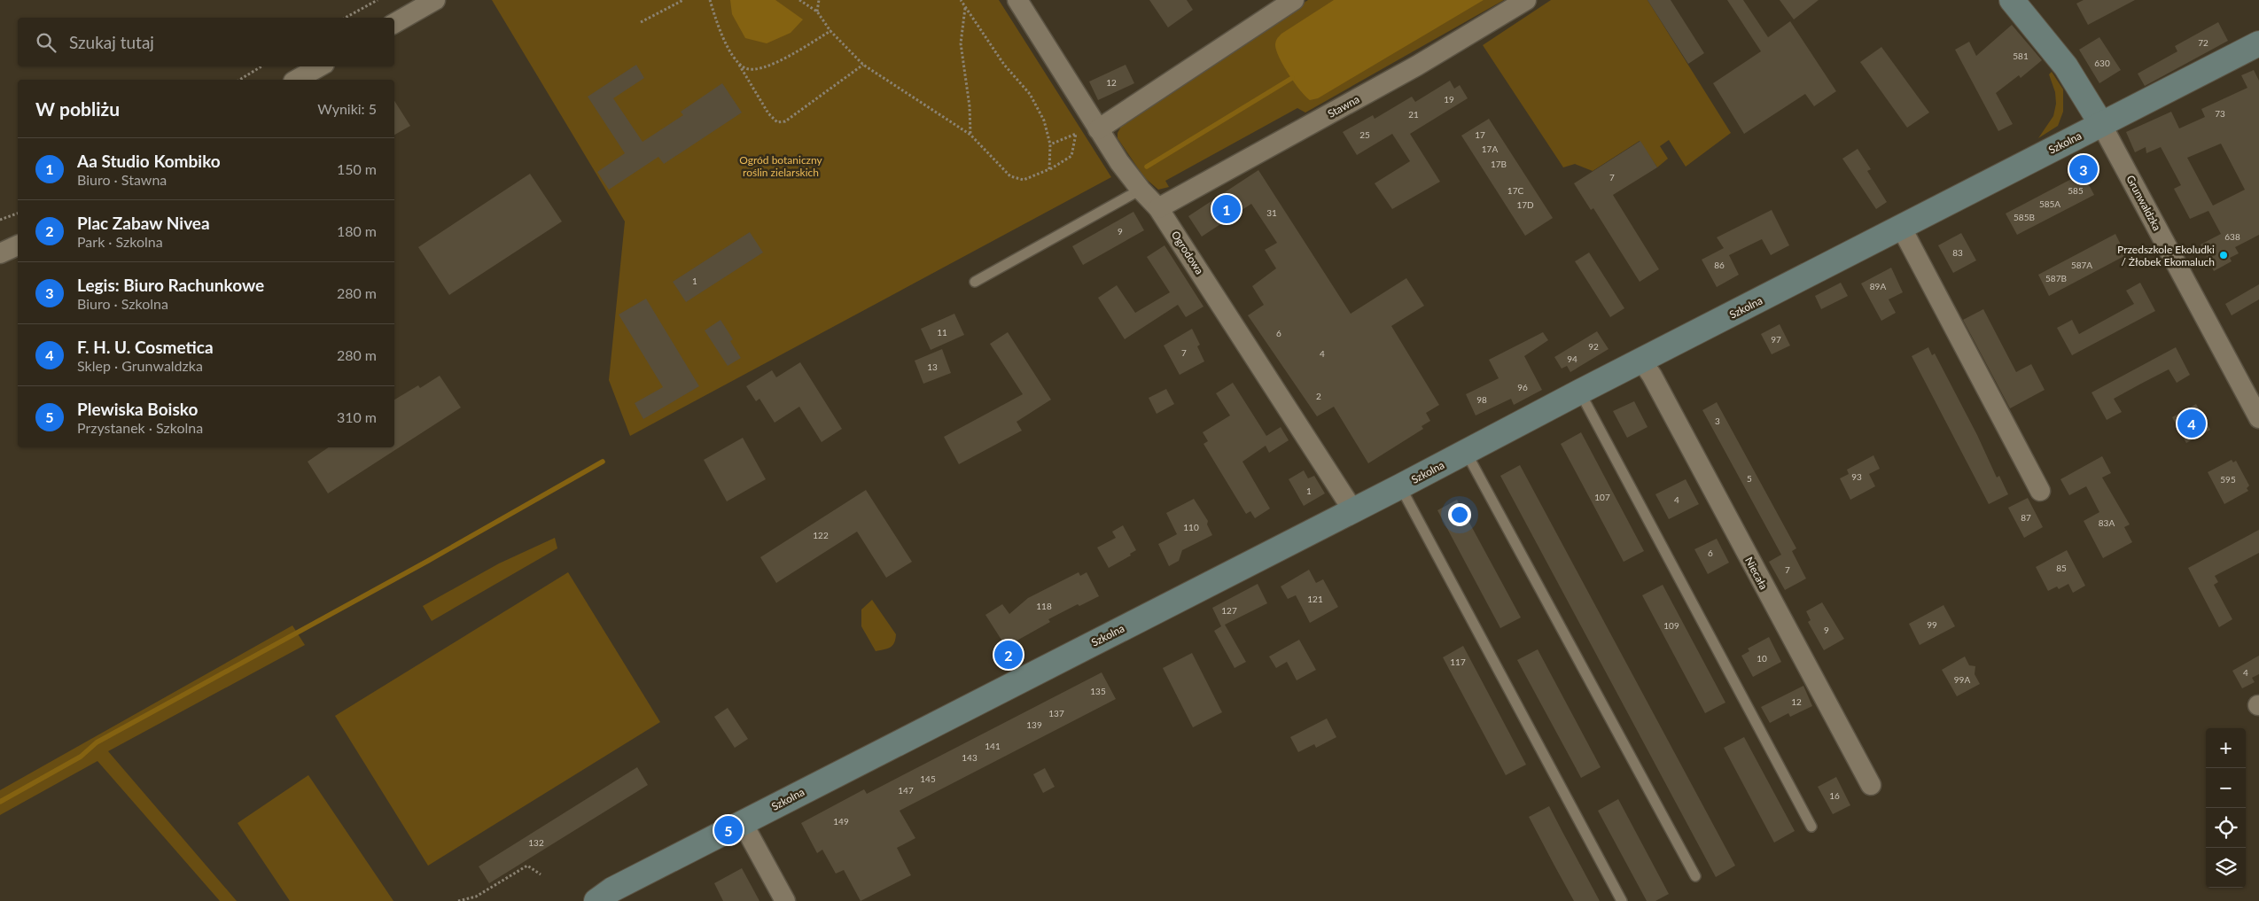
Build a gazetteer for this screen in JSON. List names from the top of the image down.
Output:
{
  "streets": {
    "street": [
      "Stawna",
      "Szkolna",
      "Grunwaldzka",
      "Ogrodowa",
      "Niecała"
    ]
  },
  "crossings": [
    ["Stawna", "Ogrodowa"],
    ["Szkolna", "Grunwaldzka"],
    ["Szkolna", "Ogrodowa"],
    ["Szkolna", "Niecała"]
  ],
  "parks": ["Ogród botaniczny roślin zielarskich"],
  "places": ["Przedszkole Ekoludki / Żłobek Ekomaluch"],
  "house_numbers": [
    "72",
    "581",
    "630",
    "12",
    "19",
    "73",
    "21",
    "25",
    "17",
    "17A",
    "17B",
    "7",
    "17C",
    "585",
    "585A",
    "17D",
    "31",
    "585B",
    "9",
    "638",
    "83",
    "86",
    "587A",
    "587B",
    "1",
    "89A",
    "11",
    "6",
    "97",
    "92",
    "7",
    "4",
    "94",
    "13",
    "96",
    "2",
    "98",
    "3",
    "93",
    "5",
    "595",
    "1",
    "107",
    "4",
    "87",
    "83A",
    "110",
    "122",
    "6",
    "85",
    "7",
    "121",
    "118",
    "127",
    "99",
    "109",
    "9",
    "10",
    "117",
    "4",
    "99A",
    "135",
    "12",
    "137",
    "139",
    "141",
    "143",
    "145",
    "147",
    "16",
    "149",
    "132"
  ],
  "page": {
    "search": "Szukaj tutaj",
    "heading": ["W pobliżu", "Wyniki: 5"],
    "list": [
      {
        "mark": "1",
        "name": "Aa Studio Kombiko",
        "note": "Biuro · Stawna",
        "value": "150 m"
      },
      {
        "mark": "2",
        "name": "Plac Zabaw Nivea",
        "note": "Park · Szkolna",
        "value": "180 m"
      },
      {
        "mark": "3",
        "name": "Legis: Biuro Rachunkowe",
        "note": "Biuro · Szkolna",
        "value": "280 m"
      },
      {
        "mark": "4",
        "name": "F. H. U. Cosmetica",
        "note": "Sklep · Grunwaldzka",
        "value": "280 m"
      },
      {
        "mark": "5",
        "name": "Plewiska Boisko",
        "note": "Przystanek · Szkolna",
        "value": "310 m"
      }
    ],
    "pins": [
      "3",
      "1",
      "4",
      "2",
      "5"
    ],
    "map_buttons": ["+", "−"]
  }
}
